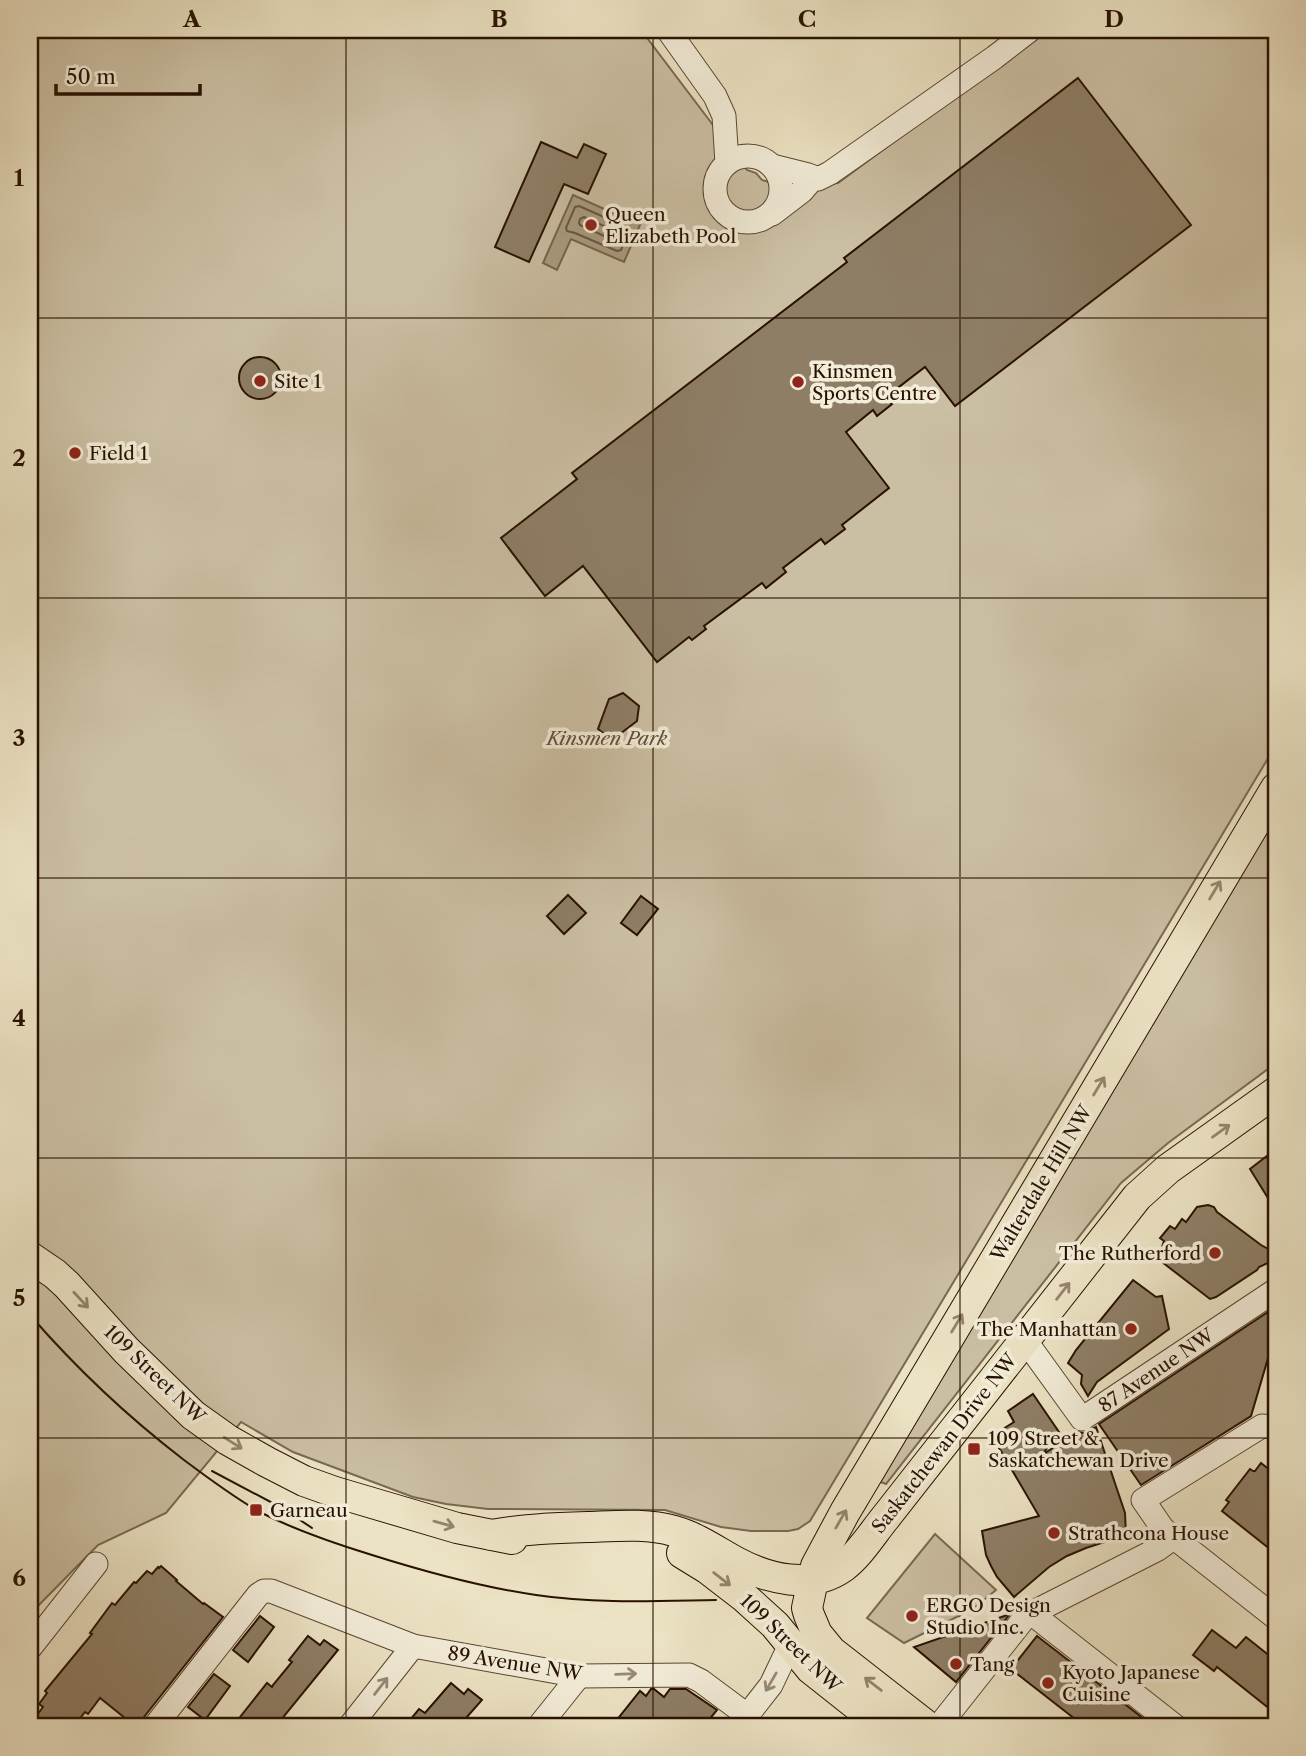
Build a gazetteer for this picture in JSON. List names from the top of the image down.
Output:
{
  "streets": {
    "main road": ["Walterdale Hill NW", "109 Street NW", "Saskatchewan Drive NW"],
    "street": ["87 Avenue NW", "89 Avenue NW"]
  },
  "crossings": [
    ["Walterdale Hill NW", "109 Street NW"],
    ["Walterdale Hill NW", "Saskatchewan Drive NW"],
    ["87 Avenue NW", "Saskatchewan Drive NW"],
    ["109 Street NW", "Saskatchewan Drive NW"]
  ],
  "one_way": ["Walterdale Hill NW", "Saskatchewan Drive NW"],
  "parks": ["Kinsmen Park"],
  "places": {
    "other": [
      "Queen Elizabeth Pool",
      "Site 1",
      "Kinsmen Sports Centre",
      "Field 1",
      "The Rutherford",
      "The Manhattan",
      "Strathcona House",
      "ERGO Design Studio Inc.",
      "Tang",
      "Kyoto Japanese Cuisine"
    ],
    "transit": ["109 Street & Saskatchewan Drive", "Garneau"]
  },
  "scale_bar": "50 m",
  "grid": {
    "columns": [
      "A",
      "B",
      "C",
      "D"
    ],
    "rows": [
      "1",
      "2",
      "3",
      "4",
      "5",
      "6"
    ]
  }
}
